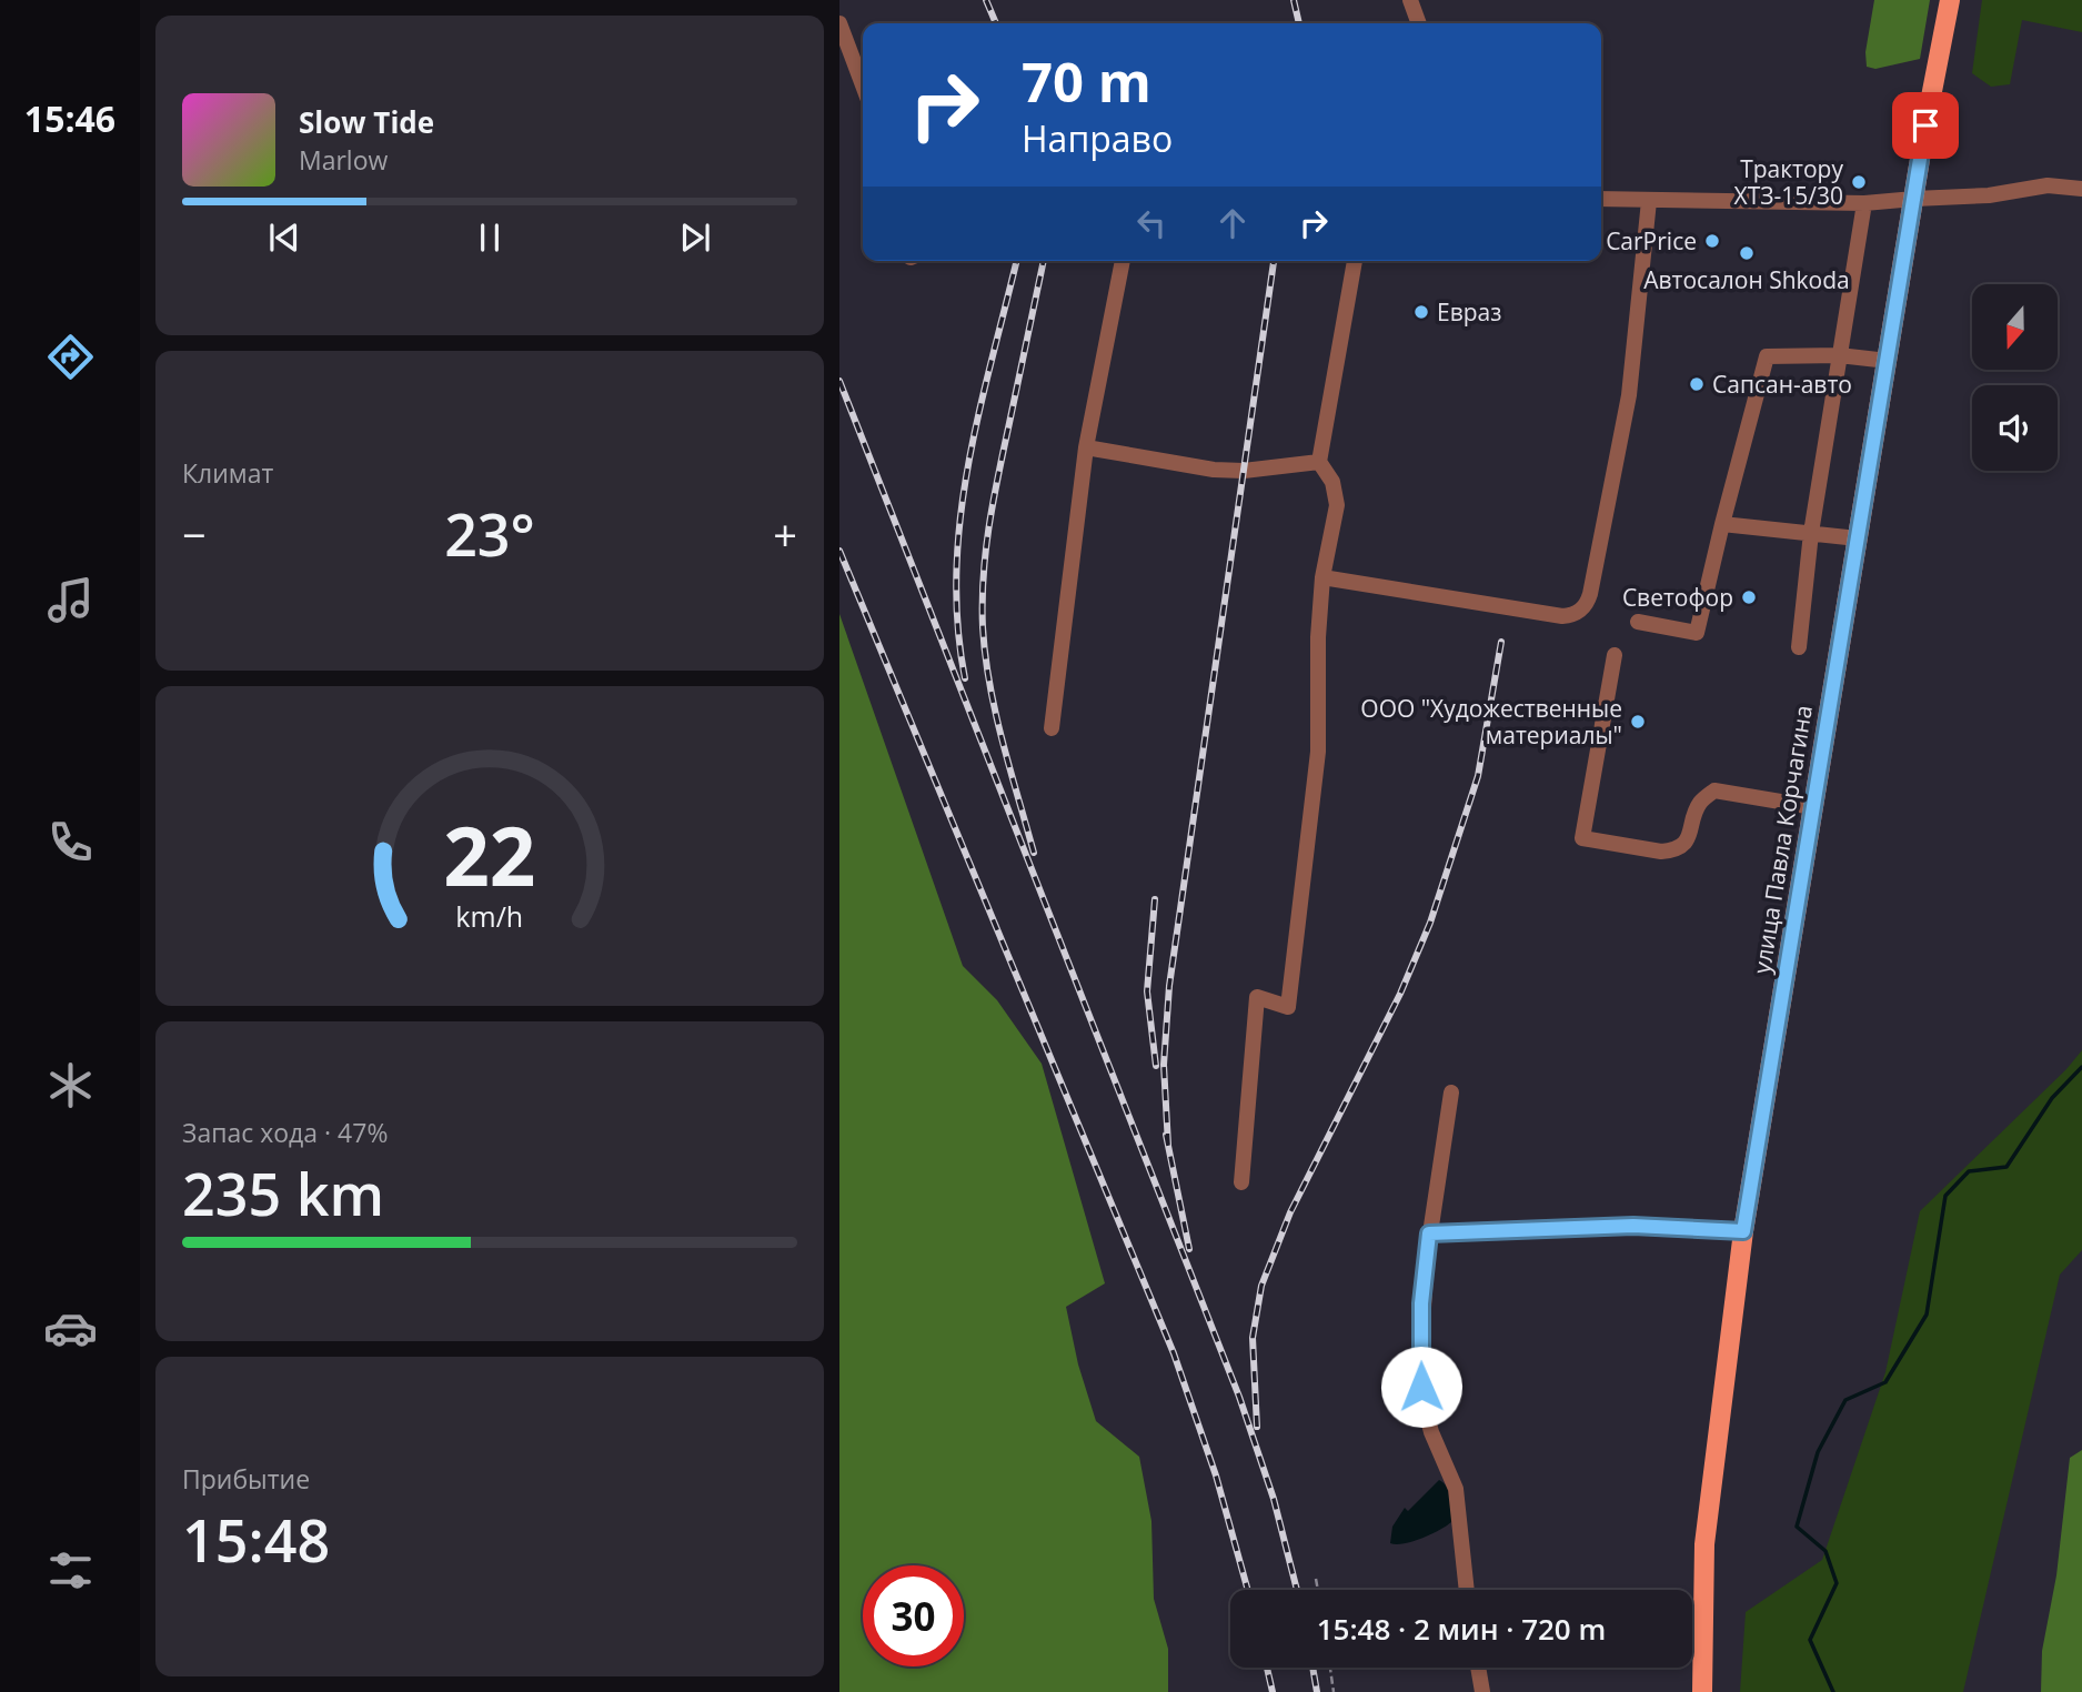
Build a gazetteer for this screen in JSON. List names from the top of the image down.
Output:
{
  "streets": {
    "main road": ["улица Павла Корчагина"]
  },
  "places": [
    "Трактору ХТЗ-15/30",
    "CarPrice",
    "Автосалон Shkoda",
    "Евраз",
    "Сапсан-авто",
    "Светофор",
    "ООО \"Художественные материалы\""
  ],
  "north": "bottom",
  "page": {
    "tabs": "15:46",
    "turn": ["70 m", "Направо"],
    "song": ["Slow Tide", "Marlow"],
    "tile": [
      "Климат",
      ["Запас хода · 47%", "235 km"],
      ["Прибытие", "15:48"]
    ],
    "heat": ["−", "23°", "+"],
    "limit": "30",
    "trip": "15:48 · 2 мин · 720 m",
    "gauge": ["22", "km/h"]
  }
}
